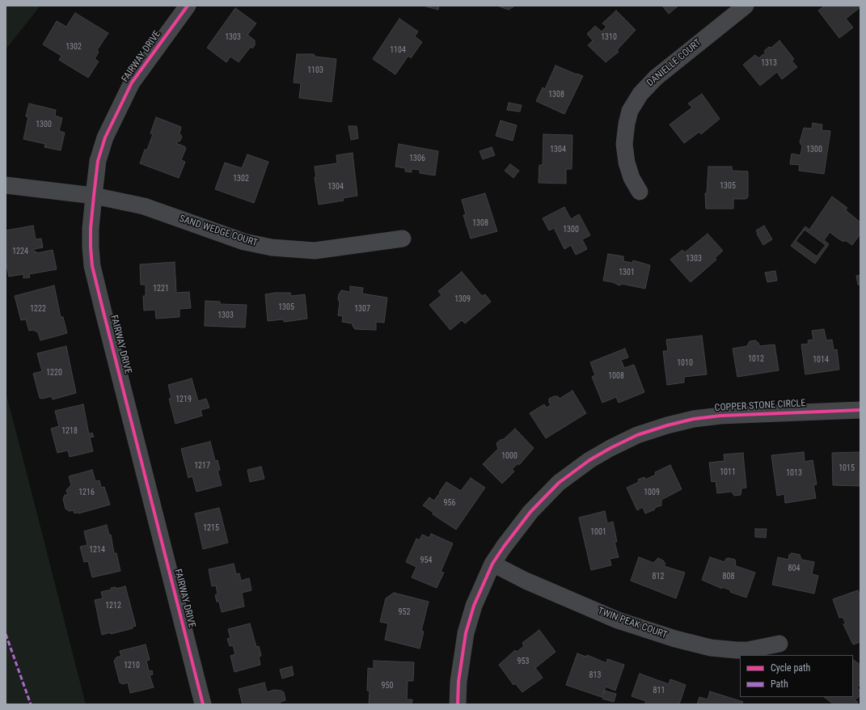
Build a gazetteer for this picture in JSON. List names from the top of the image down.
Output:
{
  "streets": {
    "street": [
      "FAIRWAY DRIVE",
      "DANIELLE COURT",
      "SAND WEDGE COURT",
      "COPPER STONE CIRCLE",
      "TWIN PEAK COURT"
    ]
  },
  "crossings": [
    ["FAIRWAY DRIVE", "SAND WEDGE COURT"],
    ["COPPER STONE CIRCLE", "TWIN PEAK COURT"]
  ],
  "house_numbers": [
    "1303",
    "1310",
    "1302",
    "1104",
    "1313",
    "1103",
    "1308",
    "1300",
    "1304",
    "1300",
    "1306",
    "1302",
    "1305",
    "1304",
    "1308",
    "1300",
    "1224",
    "1303",
    "1301",
    "1221",
    "1309",
    "1305",
    "1222",
    "1307",
    "1303",
    "1012",
    "1014",
    "1010",
    "1220",
    "1008",
    "1219",
    "1218",
    "1000",
    "1217",
    "1015",
    "1011",
    "1013",
    "1216",
    "1009",
    "956",
    "1215",
    "1001",
    "1214",
    "954",
    "804",
    "812",
    "808",
    "1212",
    "952",
    "953",
    "1210",
    "813",
    "950",
    "811"
  ],
  "legend": ["Cycle path", "Path"]
}
